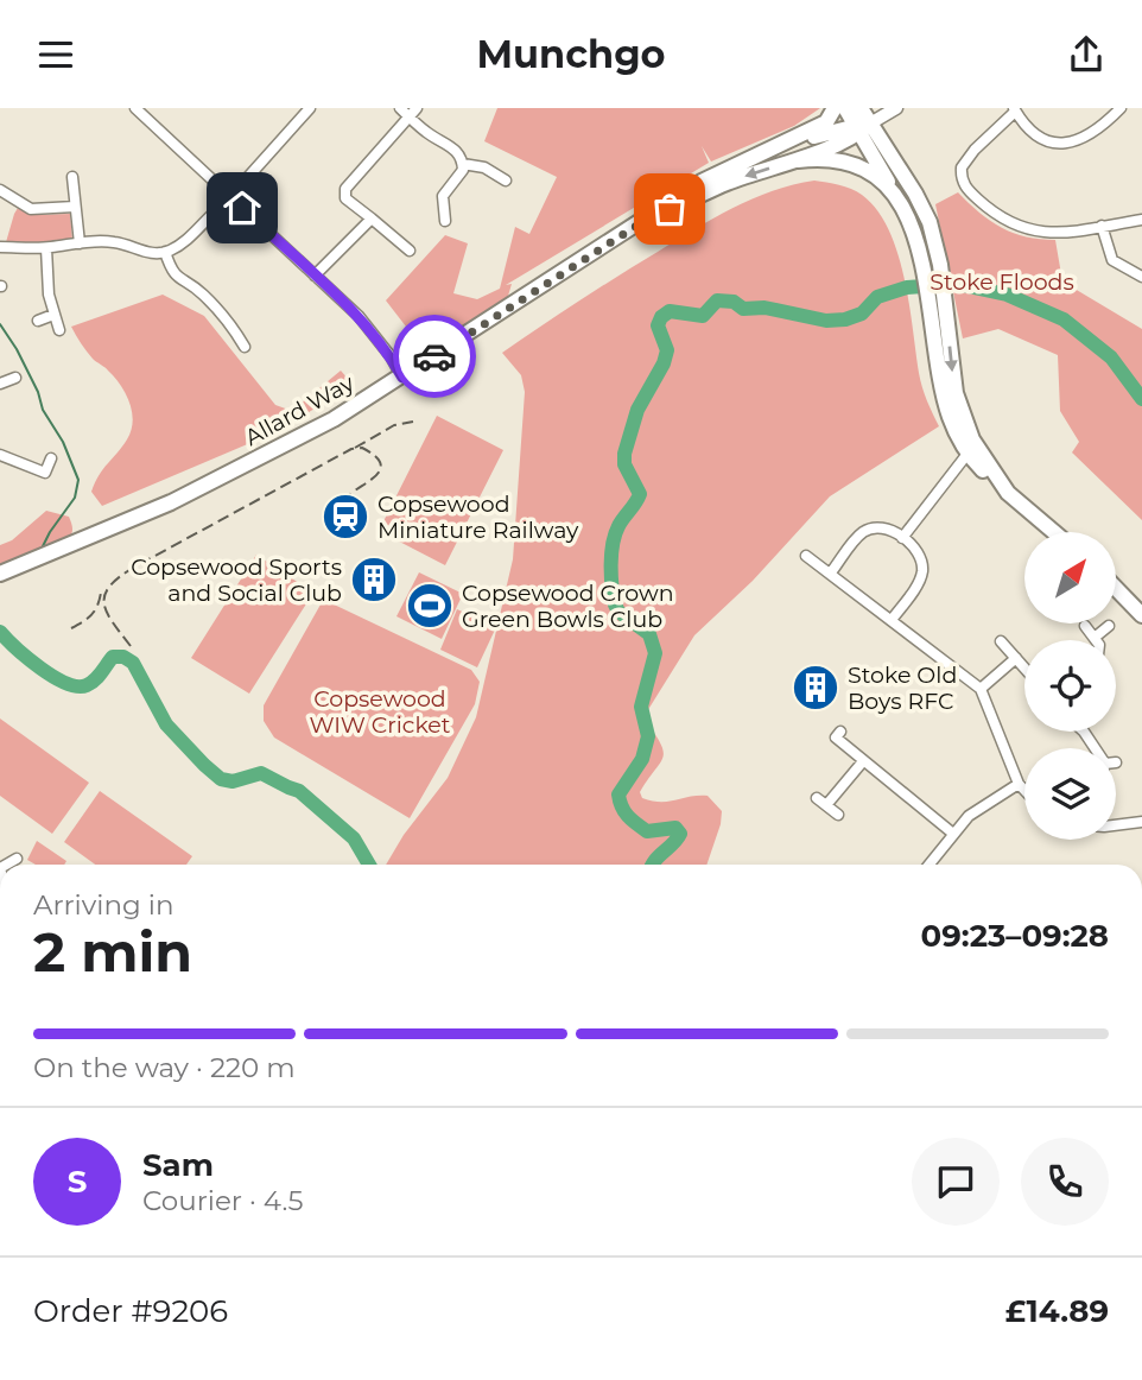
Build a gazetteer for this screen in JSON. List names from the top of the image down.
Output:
{
  "streets": {
    "main road": ["Allard Way"]
  },
  "parks": ["Stoke Floods", "Copsewood WIW Cricket"],
  "places": {
    "station": ["Copsewood Miniature Railway"],
    "building": ["Copsewood Sports and Social Club", "Stoke Old Boys RFC"],
    "sports": ["Copsewood Crown Green Bowls Club"]
  },
  "north": "top right",
  "page": {
    "header": "Munchgo",
    "heading": ["2 min", "Arriving in", "09:23–09:28"],
    "panel": [
      "Sam",
      "Courier · 4.5",
      "Order #9206",
      "£14.89"
    ],
    "bar": "On the way · 220 m",
    "round": "S"
  }
}
